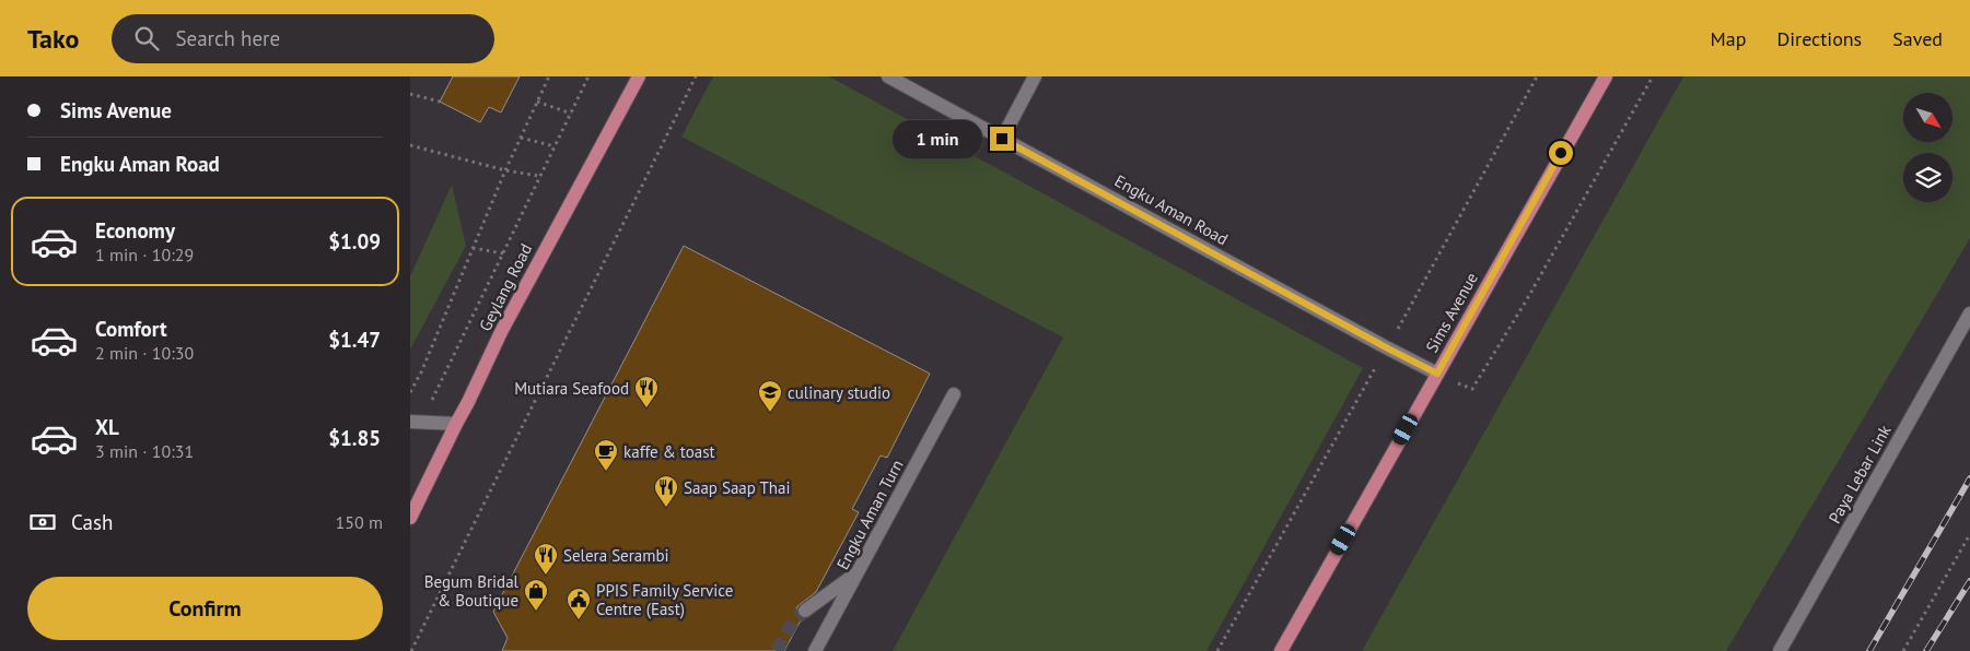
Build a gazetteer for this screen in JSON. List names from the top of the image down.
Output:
{
  "streets": {
    "main road": ["Geylang Road", "Sims Avenue"],
    "street": ["Engku Aman Road", "Paya Lebar Link", "Engku Aman Turn"]
  },
  "crossings": [
    ["Engku Aman Road", "Sims Avenue"]
  ],
  "places": {
    "restaurant": ["Mutiara Seafood", "Saap Saap Thai", "Selera Serambi"],
    "school or university": ["culinary studio"],
    "cafe": ["kaffe & toast"],
    "shop": ["Begum Bridal & Boutique"],
    "public building": ["PPIS Family Service Centre (East)"]
  },
  "north": "bottom right",
  "page": {
    "header": "Tako",
    "search": "Search here",
    "nav": ["Map", "Directions", "Saved"],
    "banner": ["Sims Avenue", "Engku Aman Road"],
    "bubble": "1 min",
    "list": [
      {
        "name": "Economy",
        "note": "1 min · 10:29",
        "value": "$1.09"
      },
      {
        "name": "Comfort",
        "note": "2 min · 10:30",
        "value": "$1.47"
      },
      {
        "name": "XL",
        "note": "3 min · 10:31",
        "value": "$1.85"
      }
    ],
    "pay": ["Cash", "150 m"],
    "buttons": "Confirm"
  }
}
